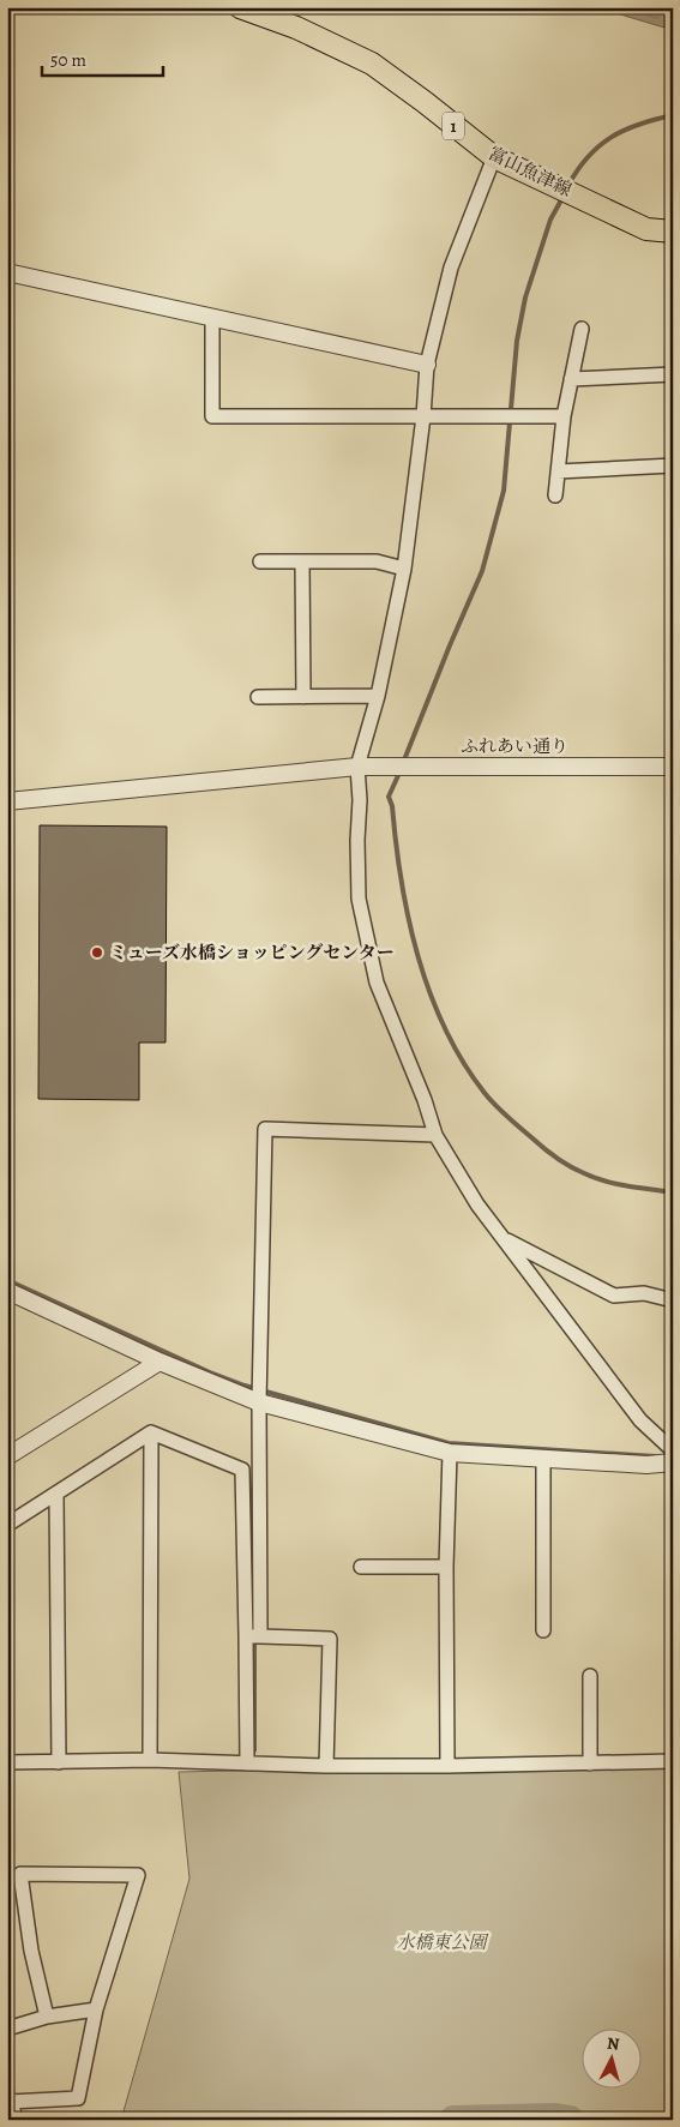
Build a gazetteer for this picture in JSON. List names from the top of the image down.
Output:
{
  "streets": {
    "main road": ["1", "富山魚津線"],
    "street": ["ふれあい通り"]
  },
  "parks": ["水橋東公園"],
  "places": ["ミューズ水橋ショッピングセンター"],
  "scale_bar": "50 m",
  "north": "top"
}
